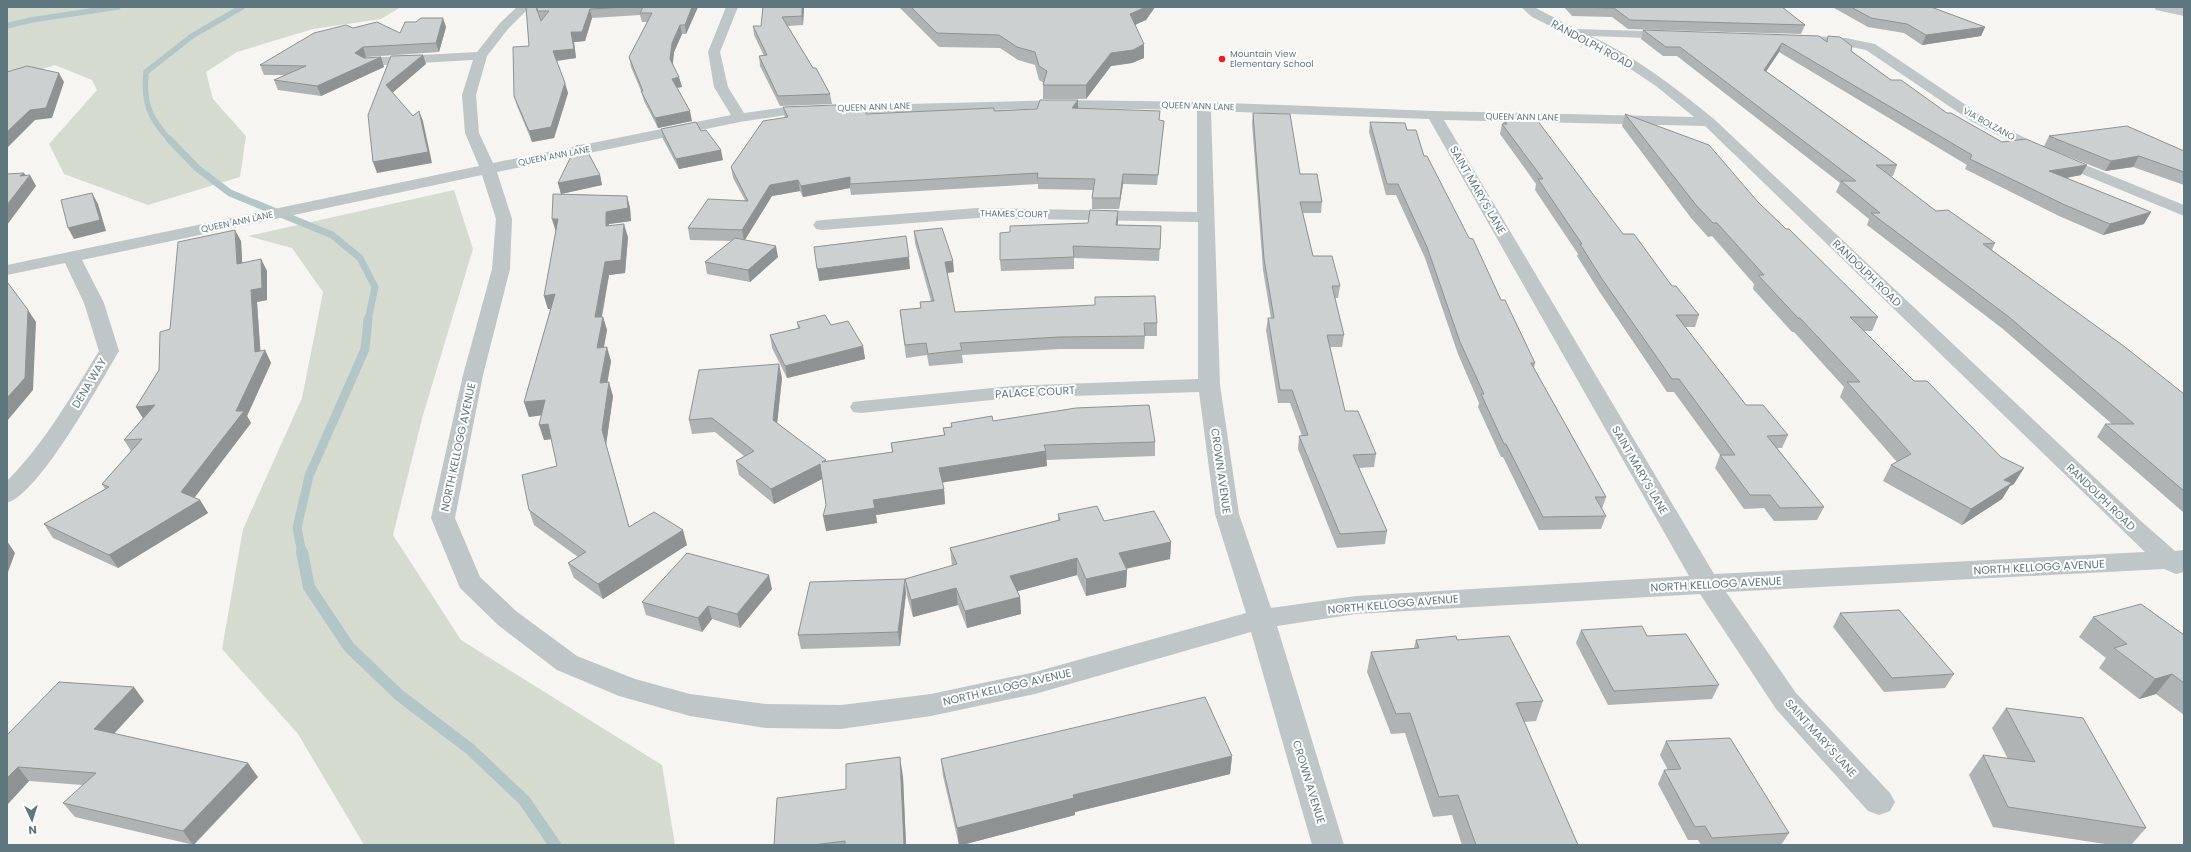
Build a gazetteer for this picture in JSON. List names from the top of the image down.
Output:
{
  "streets": {
    "street": [
      "RANDOLPH ROAD",
      "QUEEN ANN LANE",
      "VIA BOLZANO",
      "SAINT MARY'S LANE",
      "THAMES COURT",
      "DENA WAY",
      "PALACE COURT",
      "NORTH KELLOGG AVENUE",
      "CROWN AVENUE"
    ]
  },
  "crossings": [
    ["RANDOLPH ROAD", "QUEEN ANN LANE"],
    ["RANDOLPH ROAD", "NORTH KELLOGG AVENUE"],
    ["QUEEN ANN LANE", "SAINT MARY'S LANE"],
    ["QUEEN ANN LANE", "DENA WAY"],
    ["QUEEN ANN LANE", "NORTH KELLOGG AVENUE"],
    ["QUEEN ANN LANE", "CROWN AVENUE"],
    ["SAINT MARY'S LANE", "NORTH KELLOGG AVENUE"],
    ["THAMES COURT", "CROWN AVENUE"],
    ["PALACE COURT", "CROWN AVENUE"],
    ["NORTH KELLOGG AVENUE", "CROWN AVENUE"]
  ],
  "places": ["Mountain View Elementary School"],
  "north": "bottom"
}
